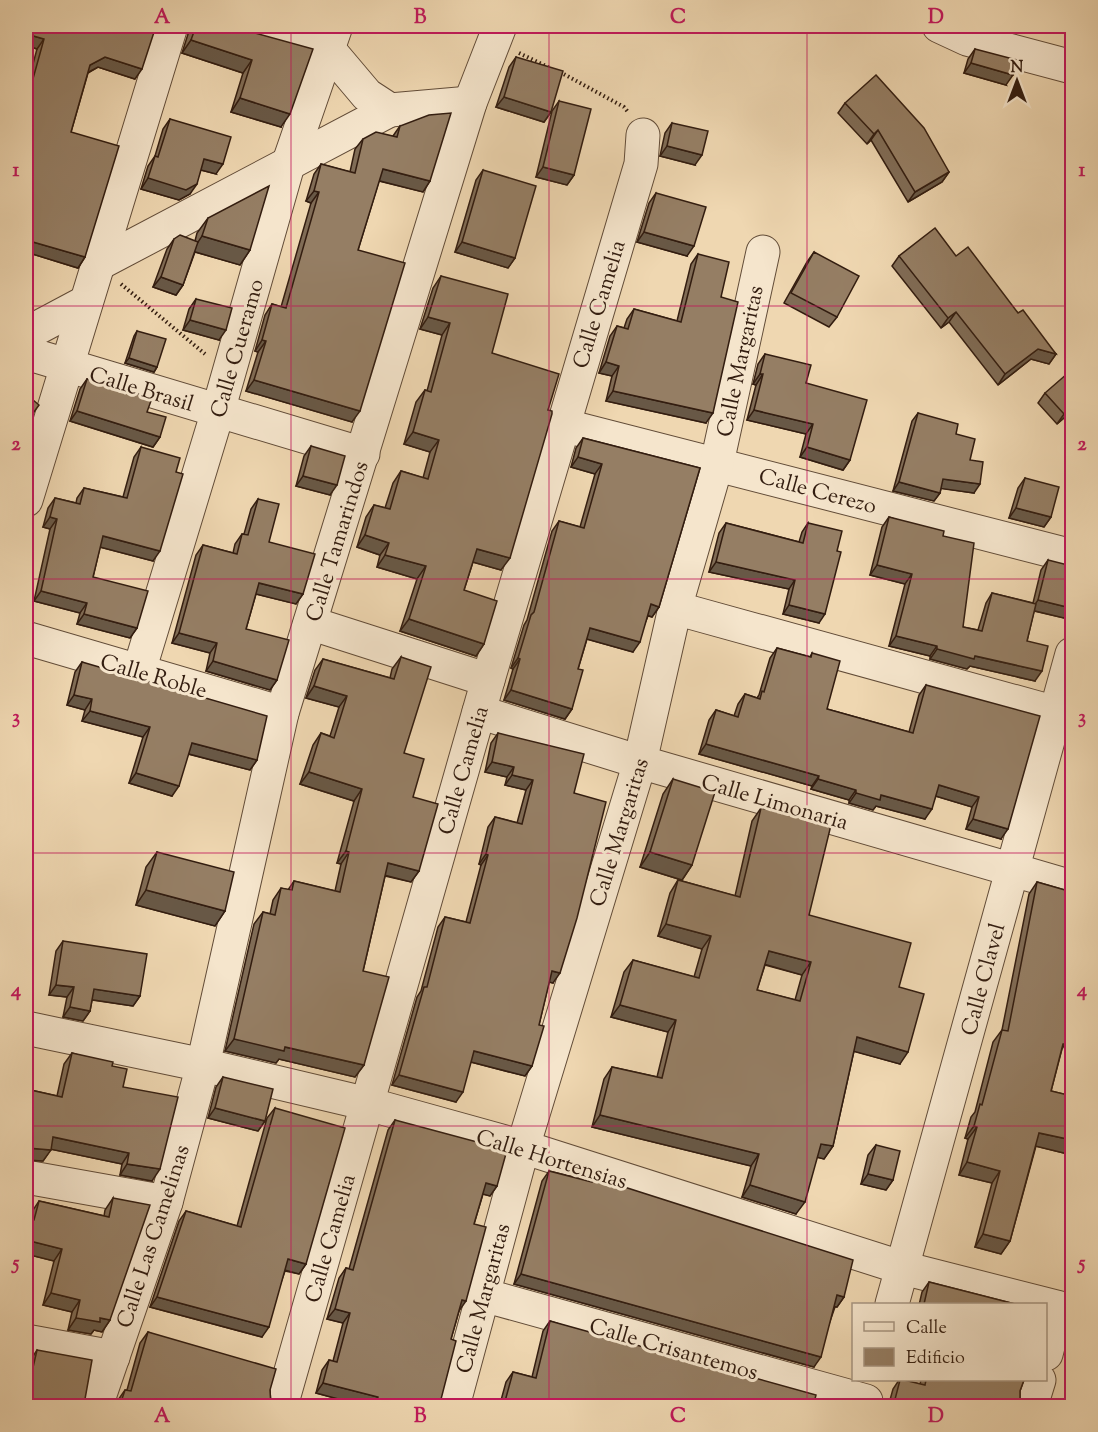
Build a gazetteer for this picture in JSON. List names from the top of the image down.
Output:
{
  "streets": {
    "street": [
      "Calle Camelia",
      "Calle Cueramo",
      "Calle Margaritas",
      "Calle Brasil",
      "Calle Cerezo",
      "Calle Tamarindos",
      "Calle Roble",
      "Calle Limonaria",
      "Calle Clavel",
      "Calle Hortensias",
      "Calle Las Camelinas",
      "Calle Crisantemos"
    ]
  },
  "crossings": [
    ["Calle Camelia", "Calle Cerezo"],
    ["Calle Camelia", "Calle Limonaria"],
    ["Calle Camelia", "Calle Hortensias"],
    ["Calle Cueramo", "Calle Brasil"],
    ["Calle Cueramo", "Calle Roble"],
    ["Calle Margaritas", "Calle Cerezo"],
    ["Calle Margaritas", "Calle Limonaria"],
    ["Calle Margaritas", "Calle Hortensias"],
    ["Calle Margaritas", "Calle Crisantemos"],
    ["Calle Brasil", "Calle Tamarindos"],
    ["Calle Tamarindos", "Calle Roble"],
    ["Calle Tamarindos", "Calle Hortensias"],
    ["Calle Tamarindos", "Calle Las Camelinas"],
    ["Calle Limonaria", "Calle Clavel"],
    ["Calle Clavel", "Calle Hortensias"],
    ["Calle Hortensias", "Calle Las Camelinas"]
  ],
  "legend": ["Calle", "Edificio"],
  "north": "top",
  "grid": {
    "columns": [
      "A",
      "B",
      "C",
      "D"
    ],
    "rows": [
      "1",
      "2",
      "3",
      "4",
      "5"
    ]
  }
}
